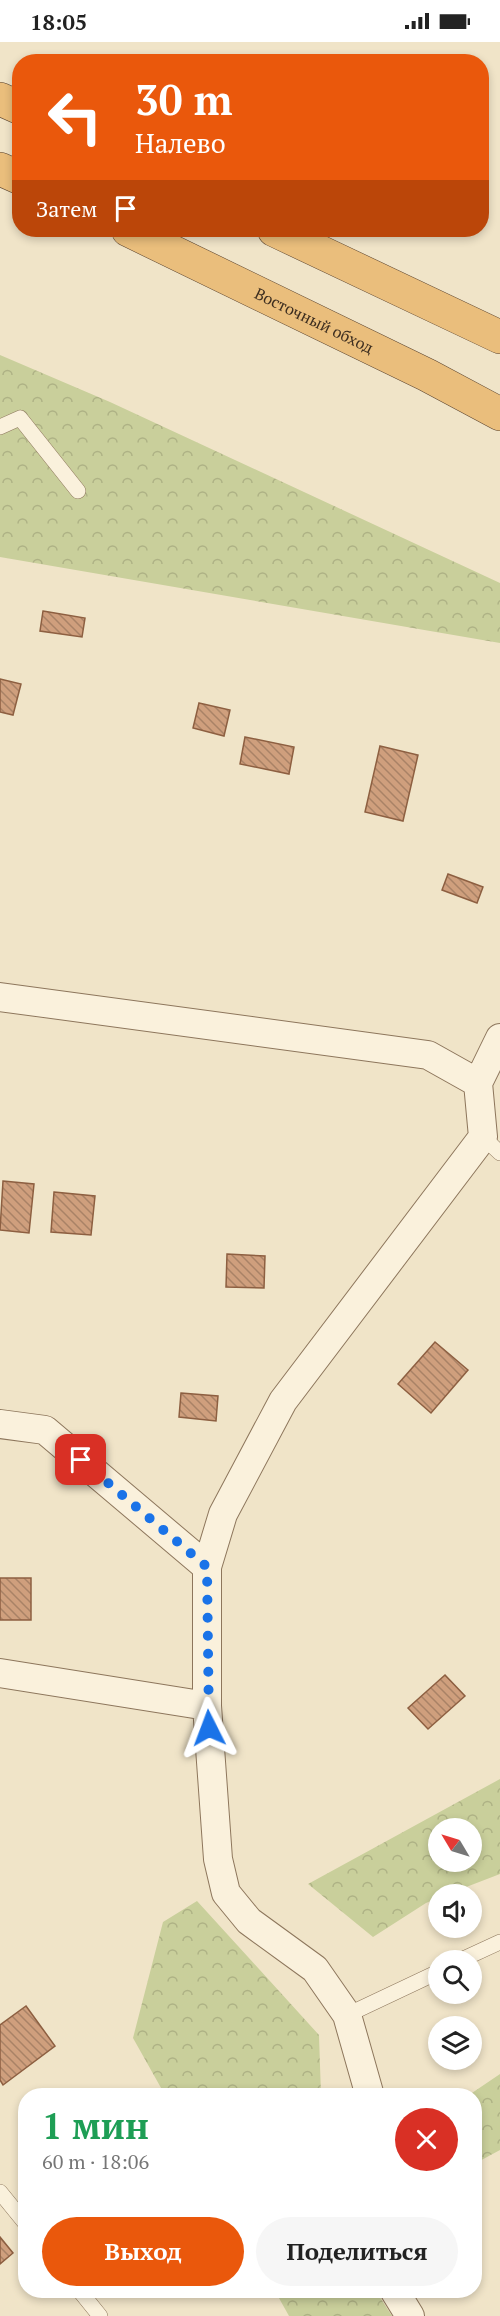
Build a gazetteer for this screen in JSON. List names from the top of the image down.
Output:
{
  "streets": {
    "highway": ["Восточный обход"]
  },
  "north": "top left",
  "page": {
    "status": "18:05",
    "turn": ["30 m", "Налево"],
    "then": "Затем",
    "heading": ["1 мин", "60 m · 18:06"],
    "buttons": ["Выход", "Поделиться"]
  }
}
